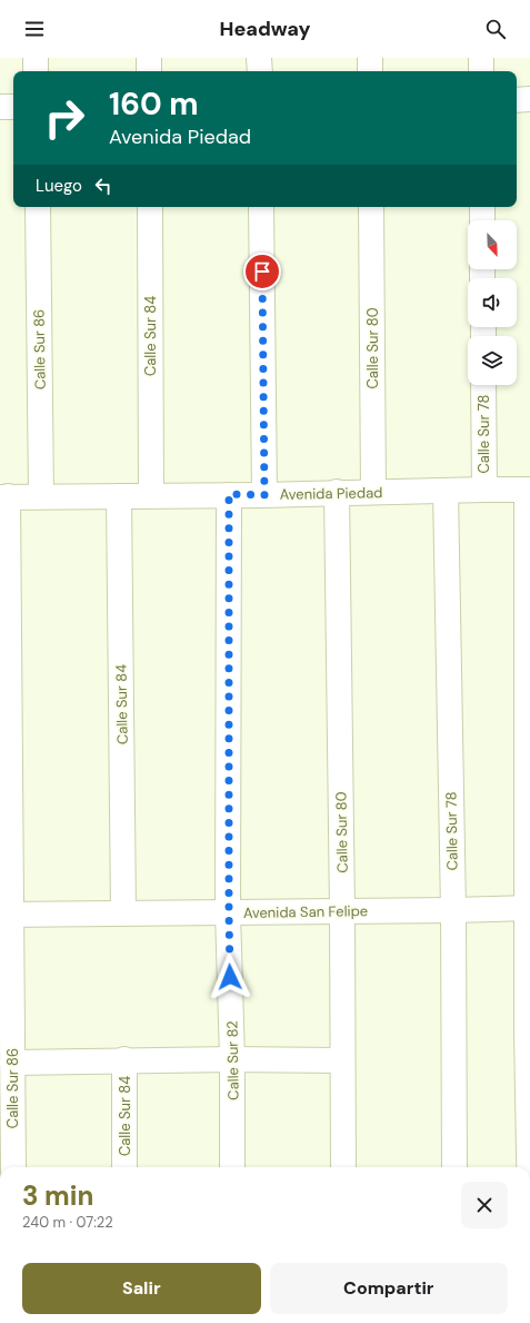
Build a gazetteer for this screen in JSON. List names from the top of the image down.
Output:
{
  "streets": {
    "street": [
      "Calle Sur 84",
      "Calle Sur 80",
      "Calle Sur 86",
      "Calle Sur 78",
      "Avenida Piedad",
      "Avenida San Felipe",
      "Calle Sur 82"
    ]
  },
  "crossings": [
    ["Calle Sur 84", "Avenida Piedad"],
    ["Calle Sur 84", "Avenida San Felipe"],
    ["Calle Sur 80", "Avenida Piedad"],
    ["Calle Sur 80", "Avenida San Felipe"],
    ["Calle Sur 86", "Avenida Piedad"],
    ["Calle Sur 86", "Avenida San Felipe"],
    ["Calle Sur 78", "Avenida Piedad"],
    ["Calle Sur 78", "Avenida San Felipe"],
    ["Avenida Piedad", "Calle Sur 82"],
    ["Avenida San Felipe", "Calle Sur 82"]
  ],
  "north": "bottom right",
  "page": {
    "header": "Headway",
    "turn": ["160 m", "Avenida Piedad"],
    "then": "Luego",
    "heading": ["3 min", "240 m · 07:22"],
    "buttons": ["Salir", "Compartir"]
  }
}
